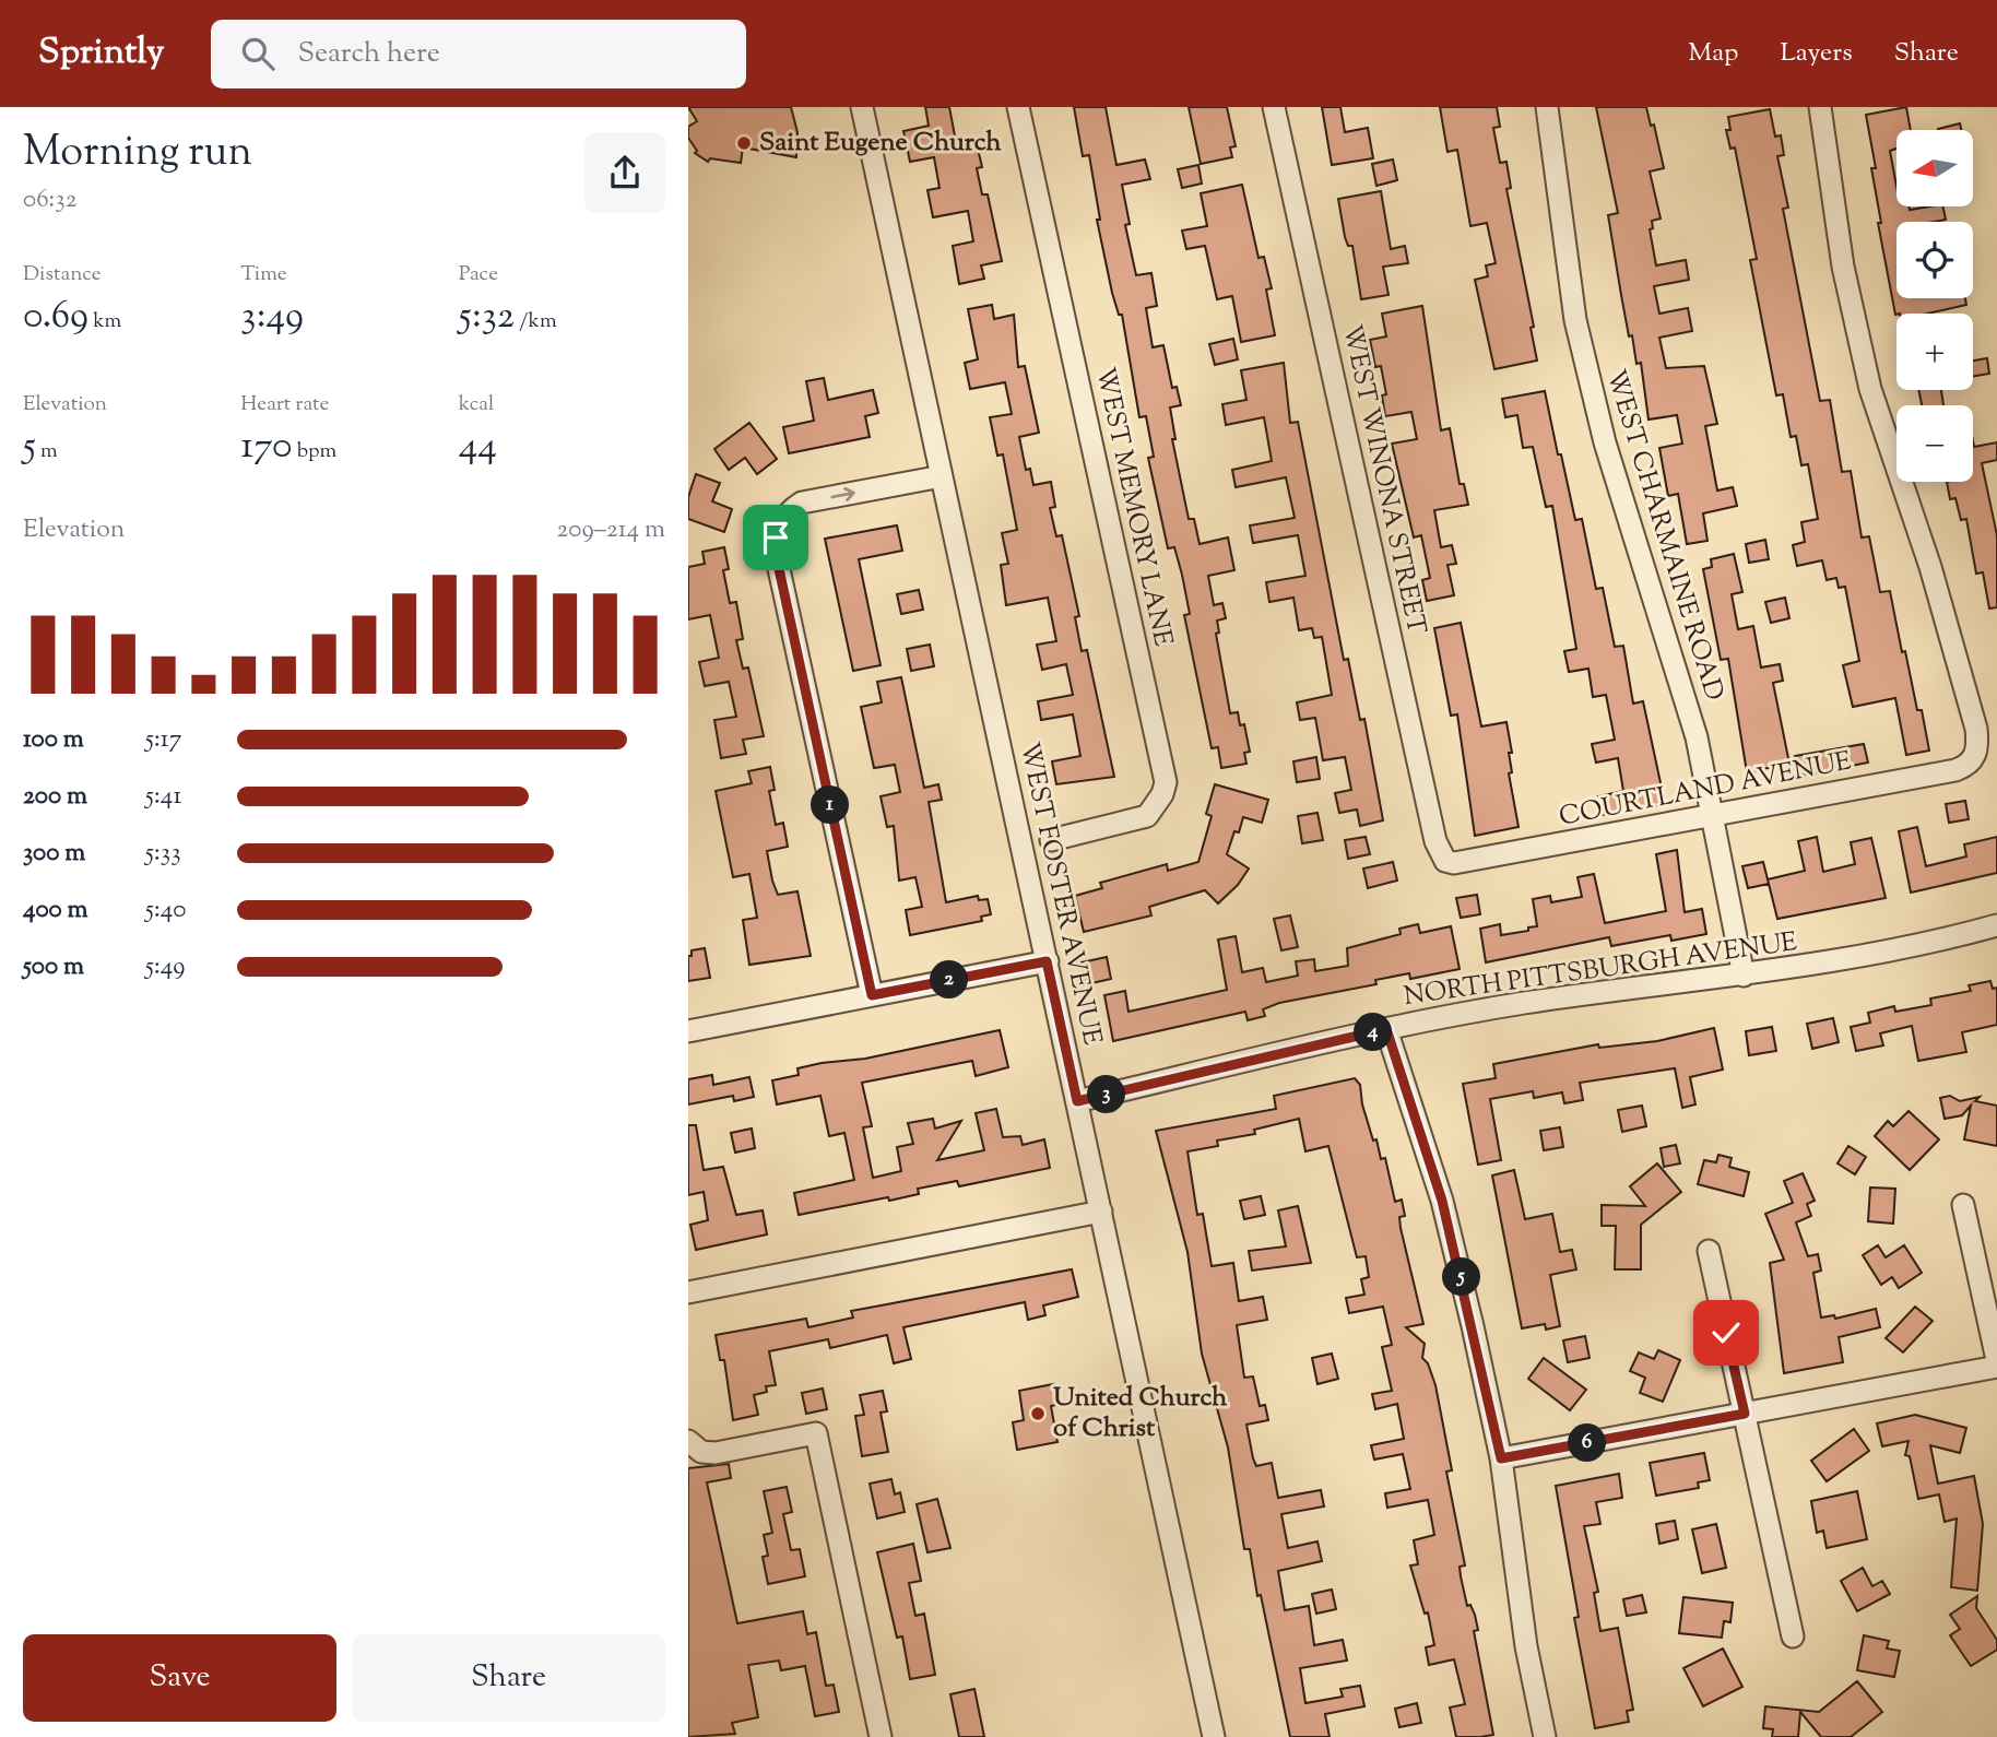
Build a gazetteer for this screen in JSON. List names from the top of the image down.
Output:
{
  "streets": {
    "street": [
      "WEST WINONA STREET",
      "WEST MEMORY LANE",
      "WEST CHARMAINE ROAD",
      "COURTLAND AVENUE",
      "WEST FOSTER AVENUE",
      "NORTH PITTSBURGH AVENUE"
    ]
  },
  "crossings": [
    ["WEST WINONA STREET", "COURTLAND AVENUE"],
    ["WEST CHARMAINE ROAD", "COURTLAND AVENUE"],
    ["WEST CHARMAINE ROAD", "NORTH PITTSBURGH AVENUE"],
    ["WEST FOSTER AVENUE", "NORTH PITTSBURGH AVENUE"]
  ],
  "places": ["Saint Eugene Church", "United Church of Christ"],
  "north": "left",
  "page": {
    "header": "Sprintly",
    "search": "Search here",
    "nav": ["Map", "Layers", "Share"],
    "heading": ["Morning run", "06:32"],
    "map_buttons": ["+", "−"],
    "stats": [
      ["Distance", "0.69 km"],
      ["Time", "3:49"],
      ["Pace", "5:32 /km"],
      ["Elevation", "5 m"],
      ["Heart rate", "170 bpm"],
      ["kcal", "44"]
    ],
    "chart": ["Elevation", "209–214 m"],
    "list": [
      {
        "name": "100 m",
        "note": "5:17"
      },
      {
        "name": "200 m",
        "note": "5:41"
      },
      {
        "name": "300 m",
        "note": "5:33"
      },
      {
        "name": "400 m",
        "note": "5:40"
      },
      {
        "name": "500 m",
        "note": "5:49"
      }
    ],
    "pins": [
      "1",
      "2",
      "4",
      "3",
      "5",
      "6"
    ],
    "buttons": ["Save", "Share"]
  }
}
